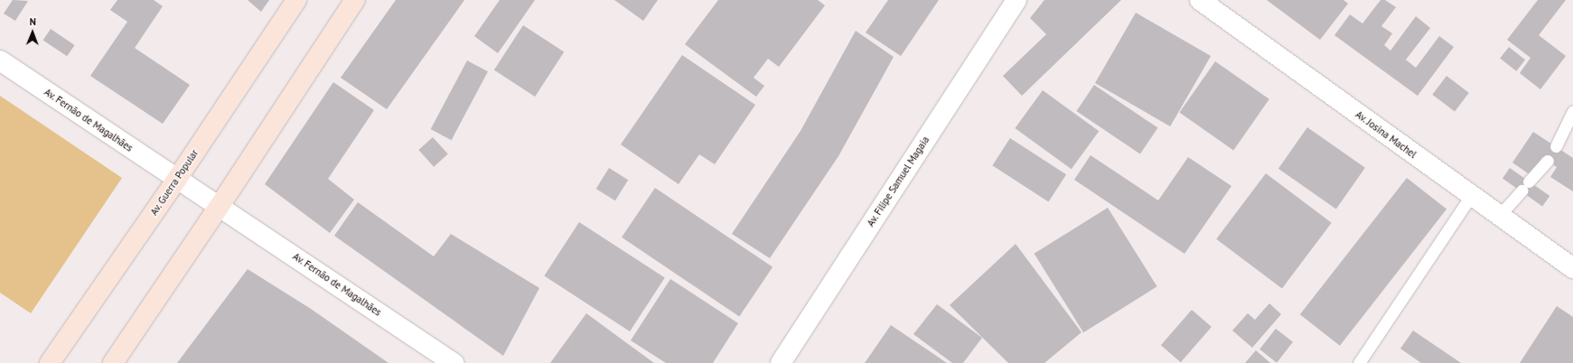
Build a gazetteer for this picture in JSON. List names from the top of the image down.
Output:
{
  "streets": {
    "main road": ["Av. Guerra Popular"],
    "street": ["Av. Fernão de Magalhães", "Av. Josina Machel", "Av. Filipe Samuel Magaia"]
  },
  "crossings": [
    ["Av. Fernão de Magalhães", "Av. Guerra Popular"]
  ],
  "north": "top"
}
